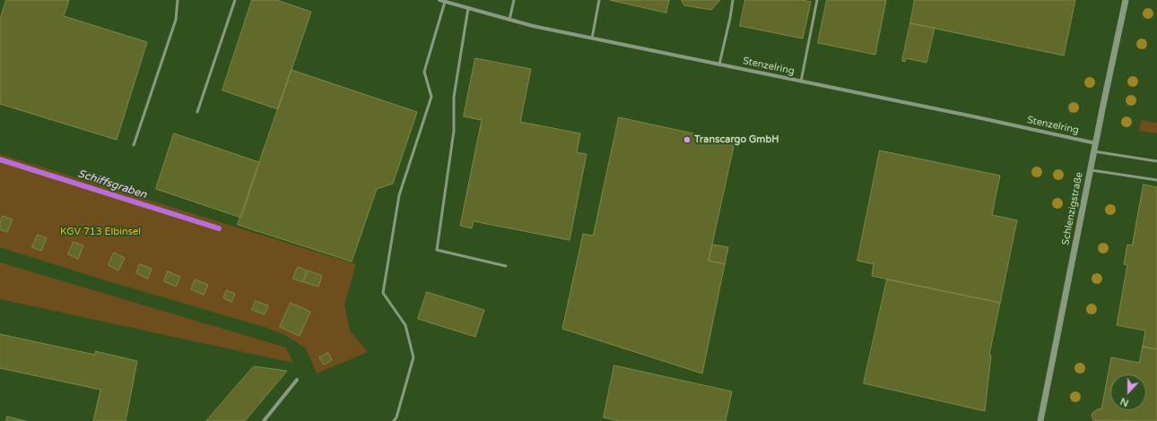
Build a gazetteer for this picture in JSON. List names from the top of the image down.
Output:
{
  "streets": {
    "street": ["Stenzelring", "Schlenzigstraße"]
  },
  "crossings": [
    ["Stenzelring", "Schlenzigstraße"]
  ],
  "water": ["Schiffsgraben"],
  "parks": ["KGV 713 Elbinsel"],
  "places": ["Transcargo GmbH"],
  "north": "bottom"
}
